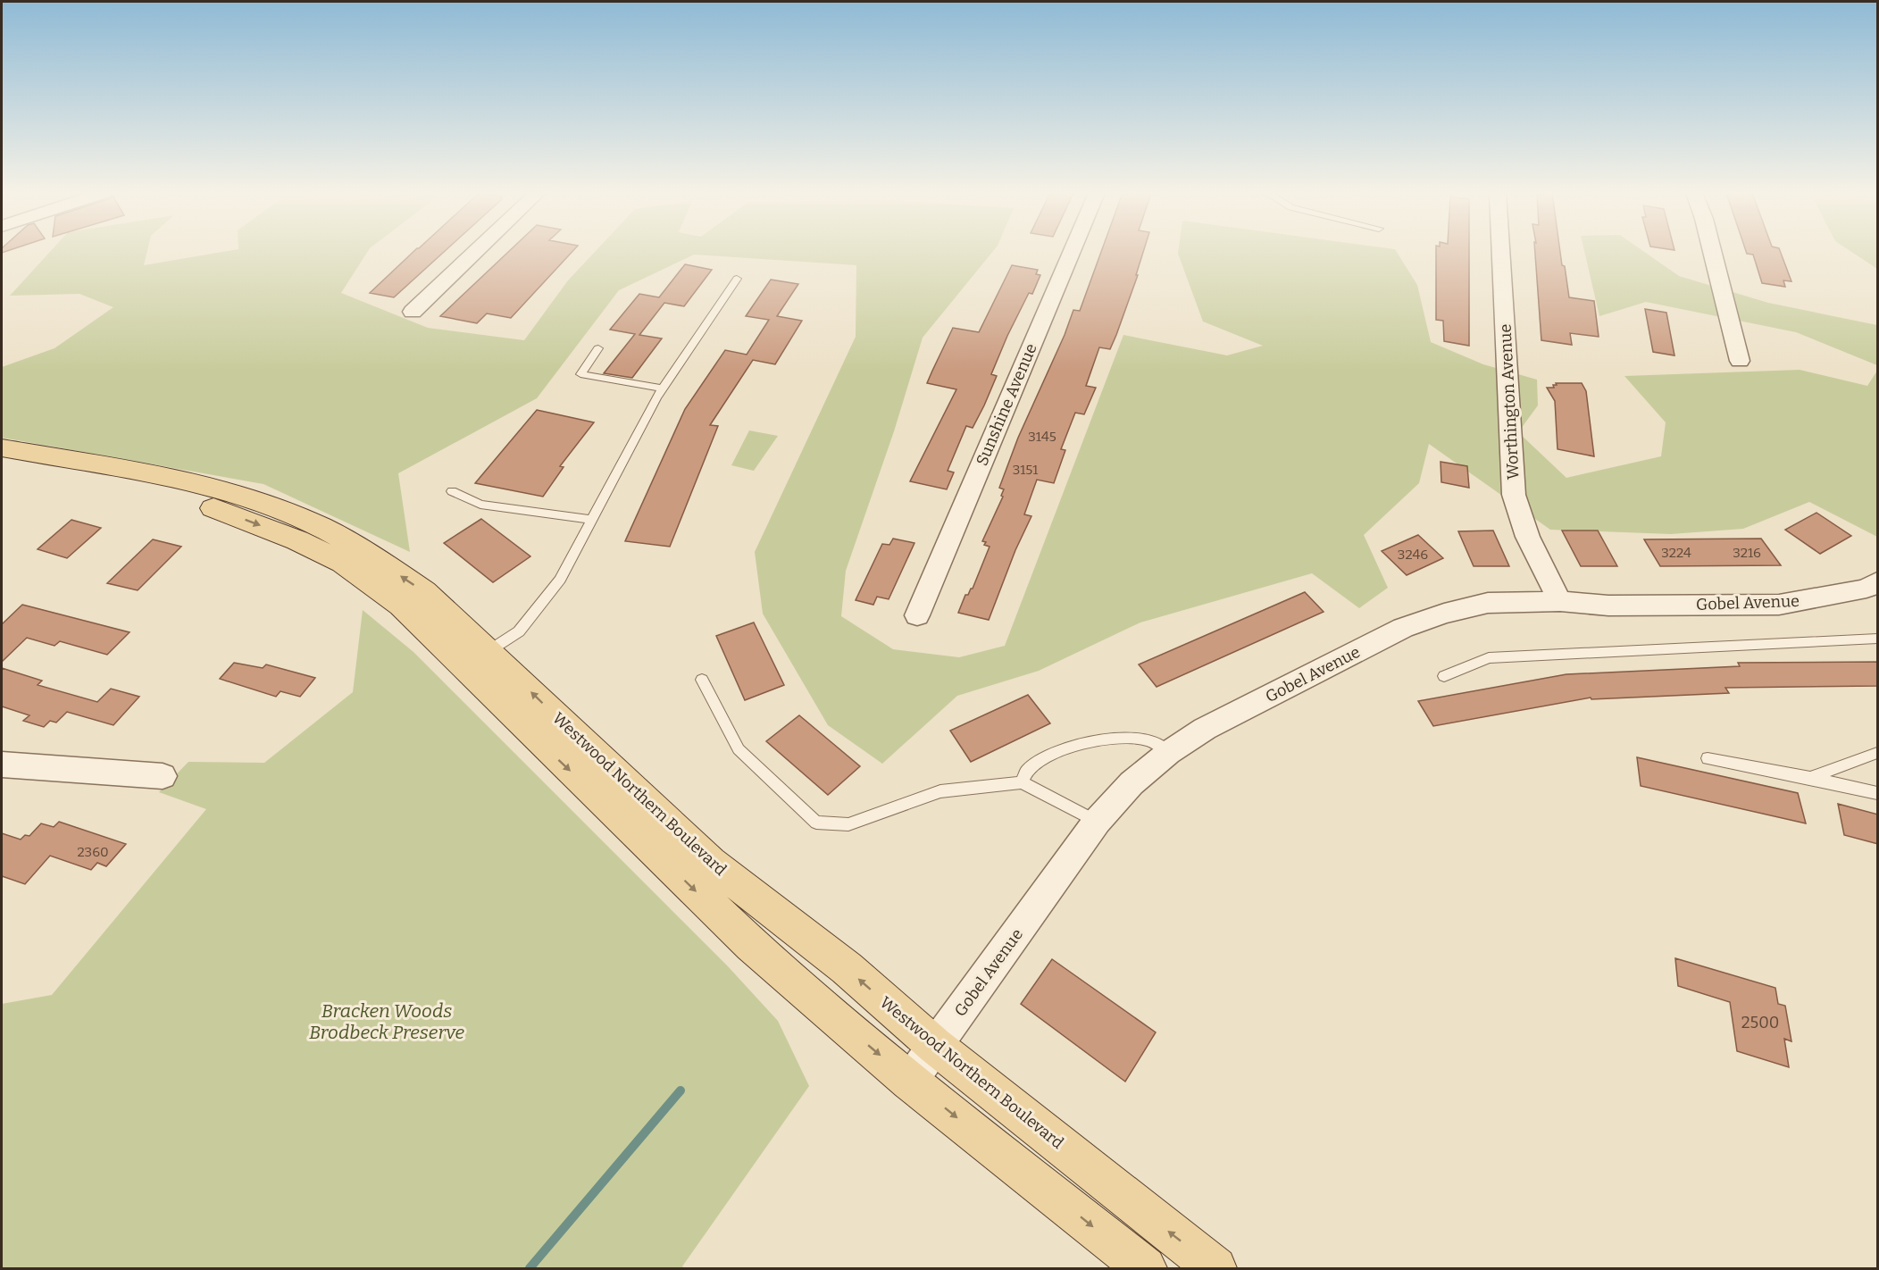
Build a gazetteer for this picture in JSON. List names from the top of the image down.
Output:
{
  "streets": {
    "main road": ["Westwood Northern Boulevard"],
    "street": ["Worthington Avenue", "Sunshine Avenue", "Gobel Avenue"]
  },
  "crossings": [
    ["Worthington Avenue", "Gobel Avenue"],
    ["Gobel Avenue", "Westwood Northern Boulevard"]
  ],
  "parks": ["Bracken Woods Brodbeck Preserve"],
  "house_numbers": [
    "3145",
    "3151",
    "3224",
    "3216",
    "3246",
    "2360",
    "2500"
  ]
}
